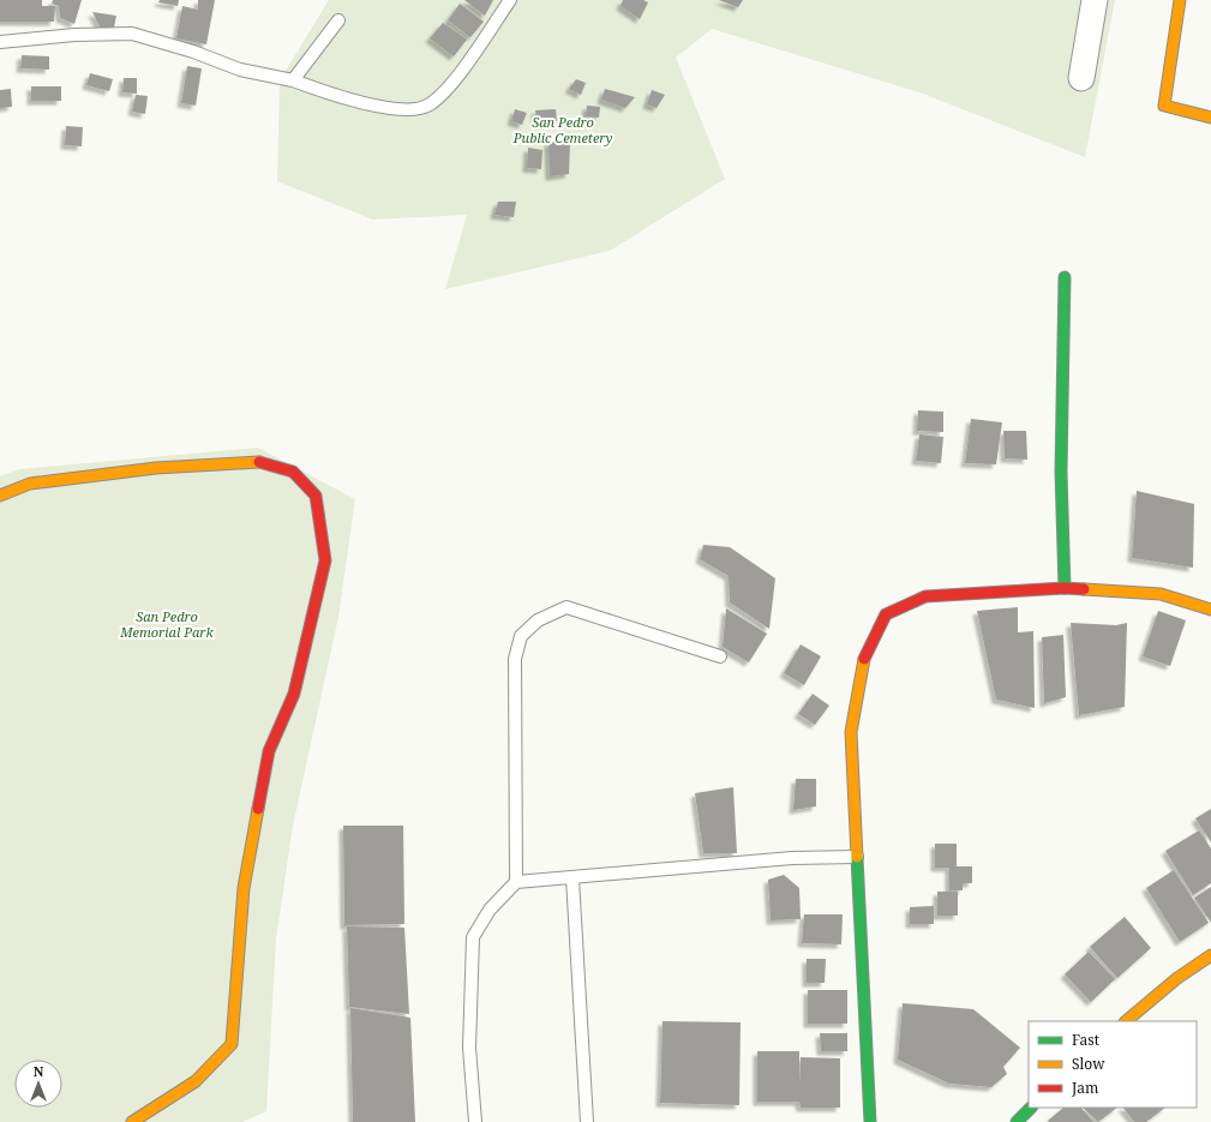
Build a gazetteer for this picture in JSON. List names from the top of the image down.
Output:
{
  "parks": ["San Pedro Public Cemetery", "San Pedro Memorial Park"],
  "legend": ["Fast", "Slow", "Jam"],
  "north": "top"
}
